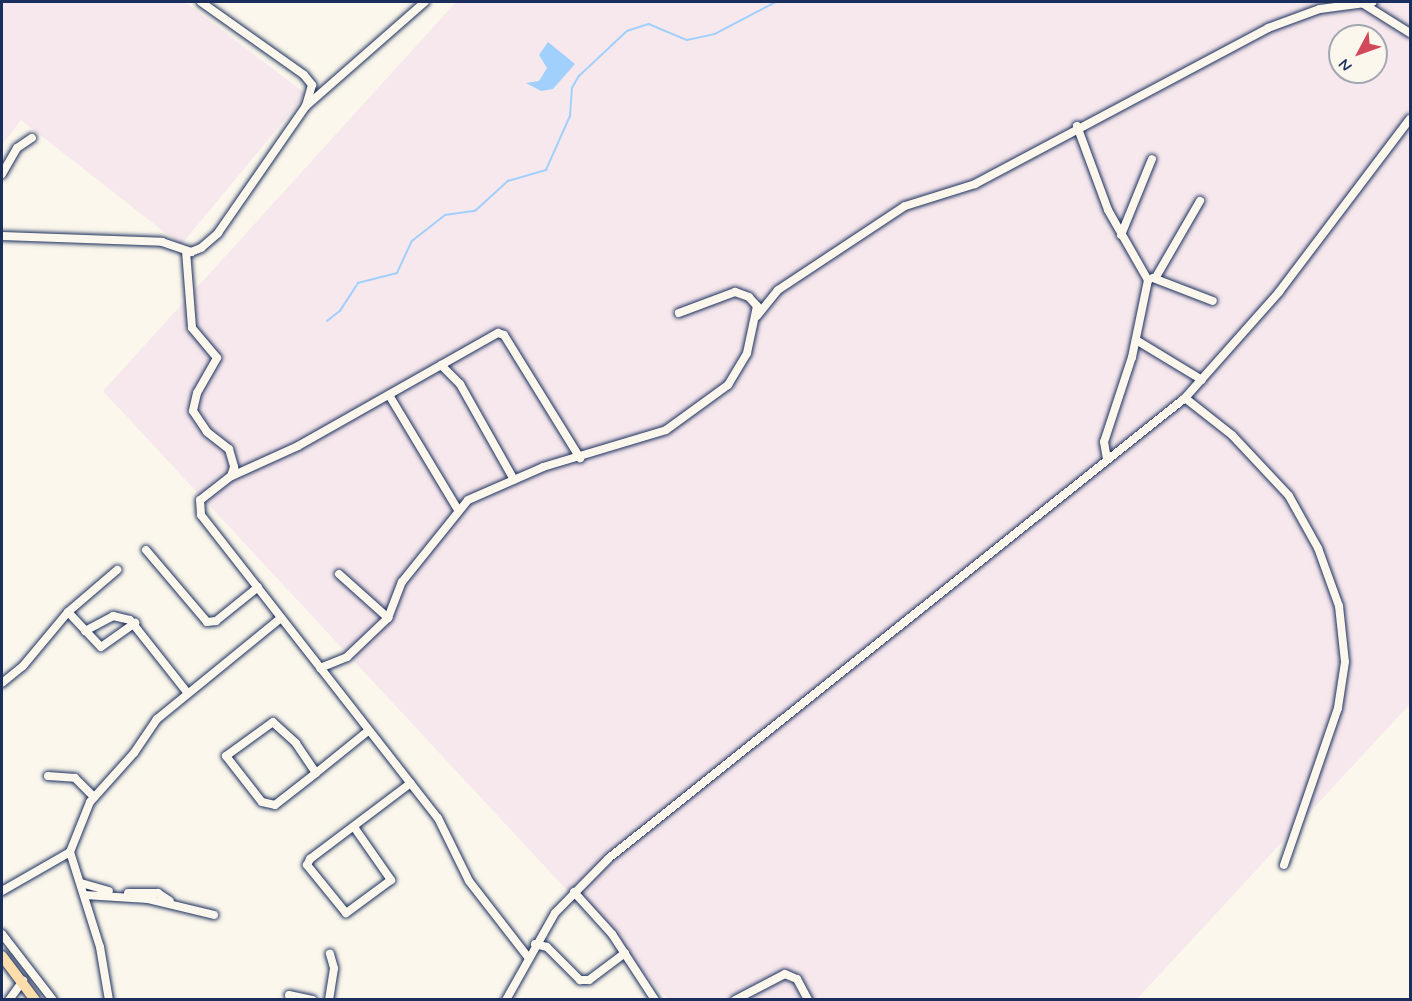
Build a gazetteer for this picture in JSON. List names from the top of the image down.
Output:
{
  "north": "bottom left"
}
